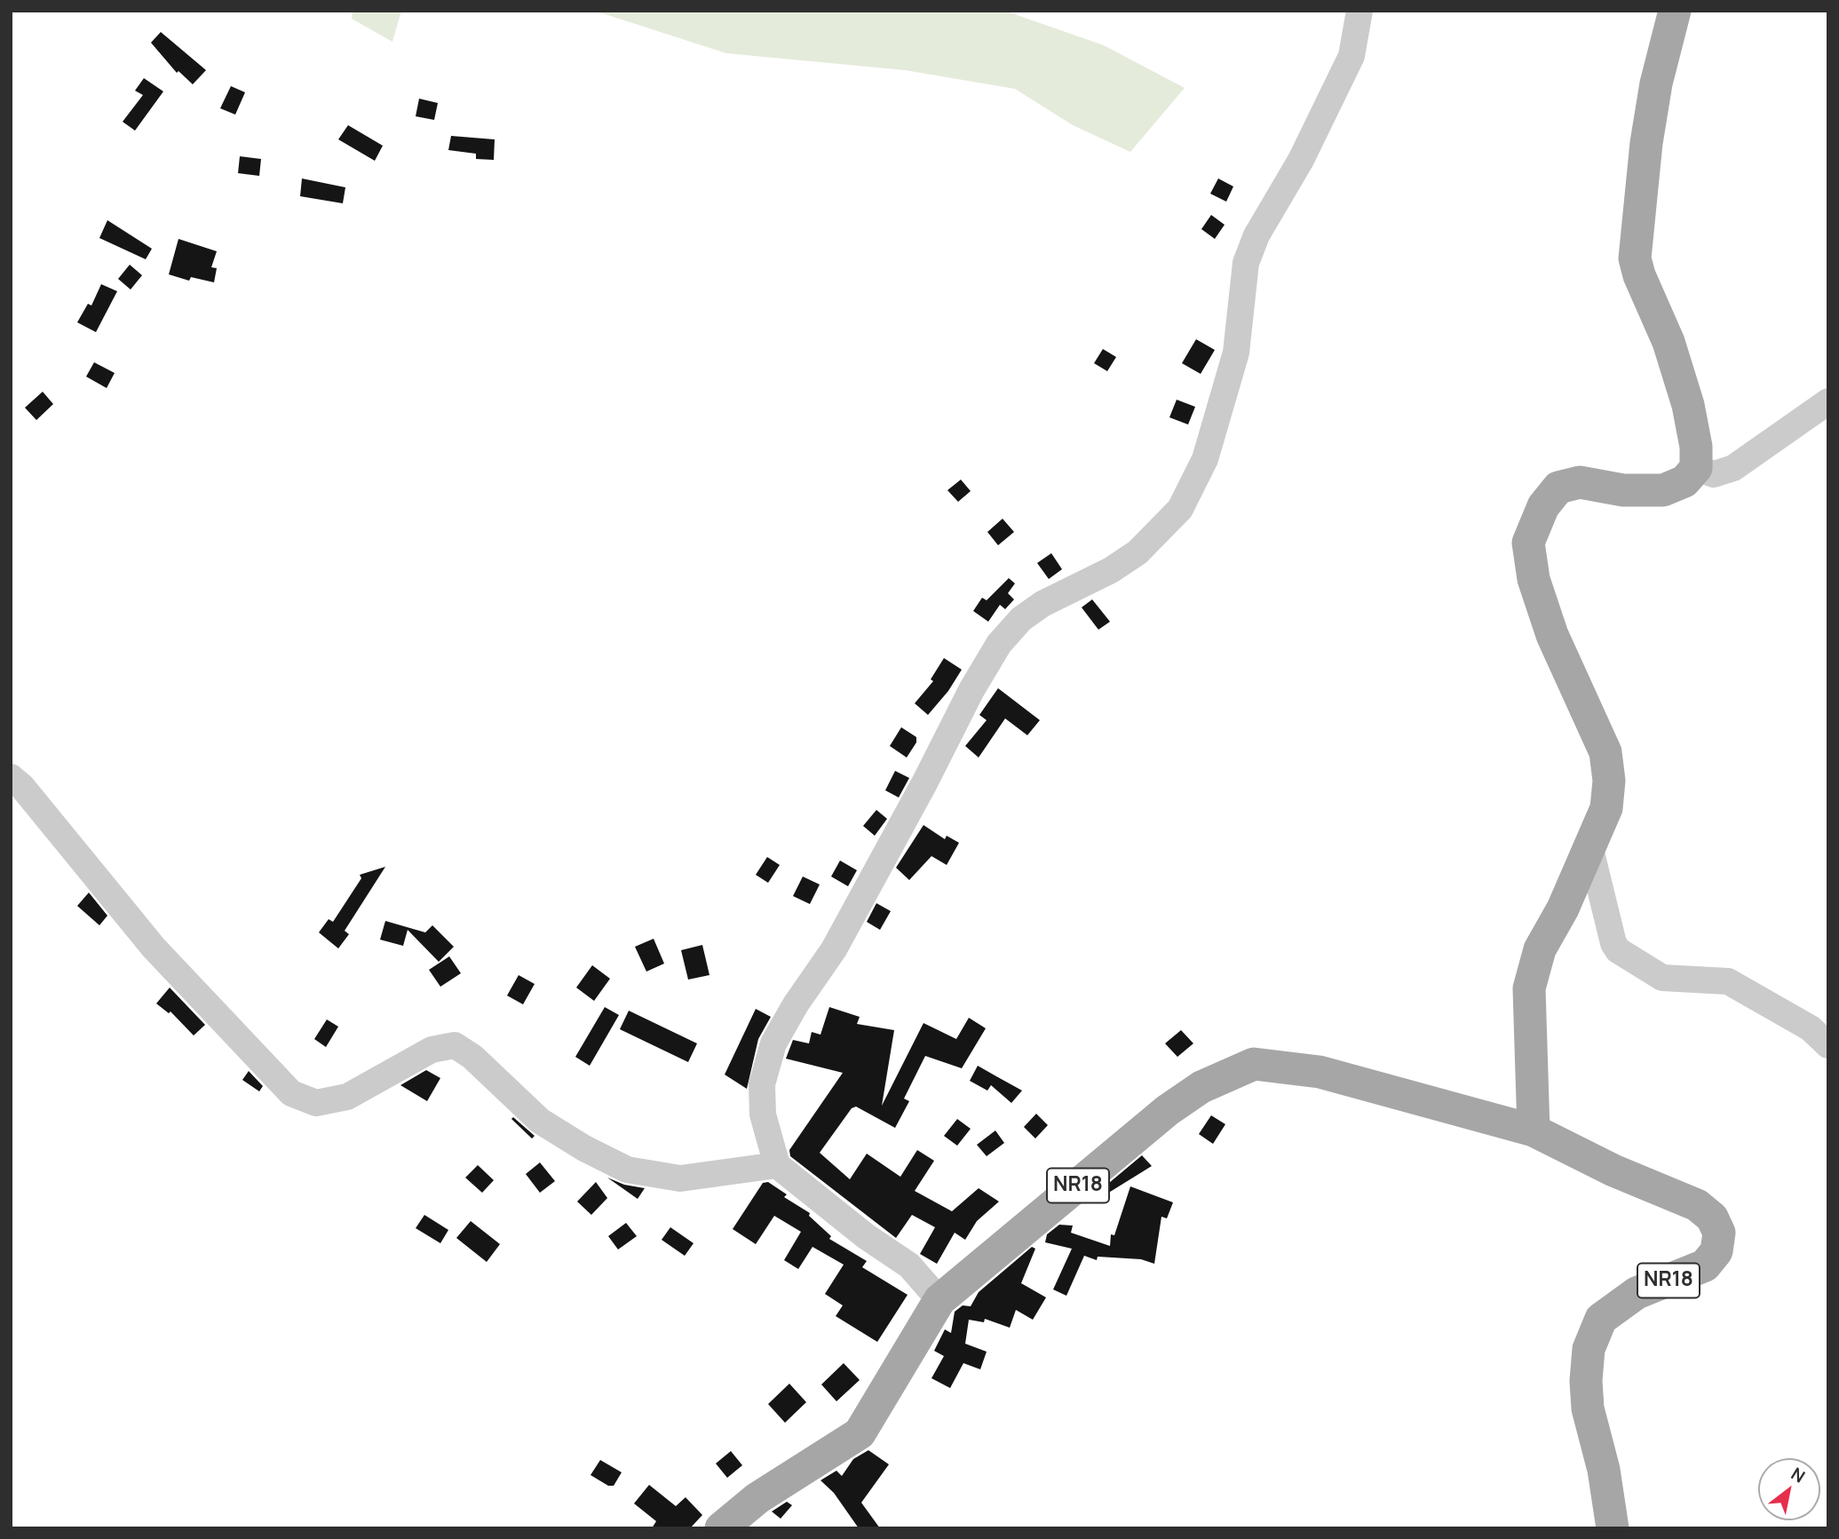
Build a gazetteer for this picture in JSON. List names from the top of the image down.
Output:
{
  "streets": {
    "main road": ["NR18"]
  },
  "north": "top right"
}
